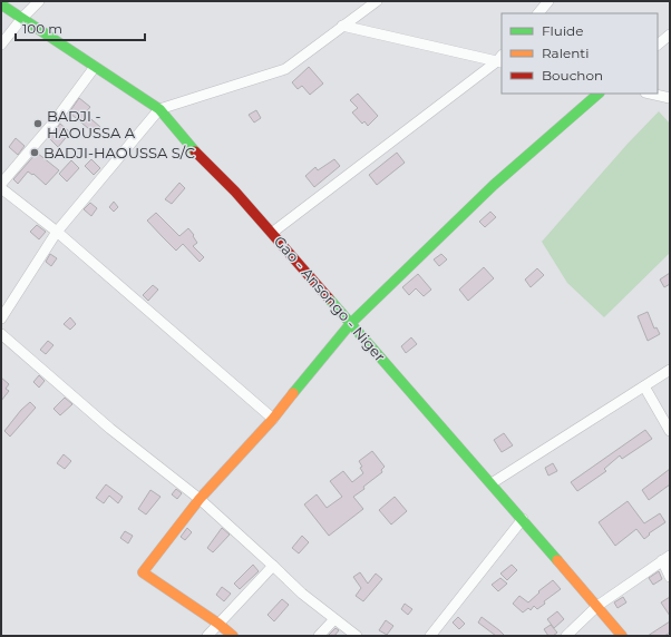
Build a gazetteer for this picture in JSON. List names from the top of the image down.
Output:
{
  "streets": {
    "main road": ["Gao - Ansongo - Niger"]
  },
  "places": ["BADJI - HAOUSSA A", "BADJI-HAOUSSA S/C"],
  "legend": ["Fluide", "Ralenti", "Bouchon"],
  "scale_bar": "100 m"
}
